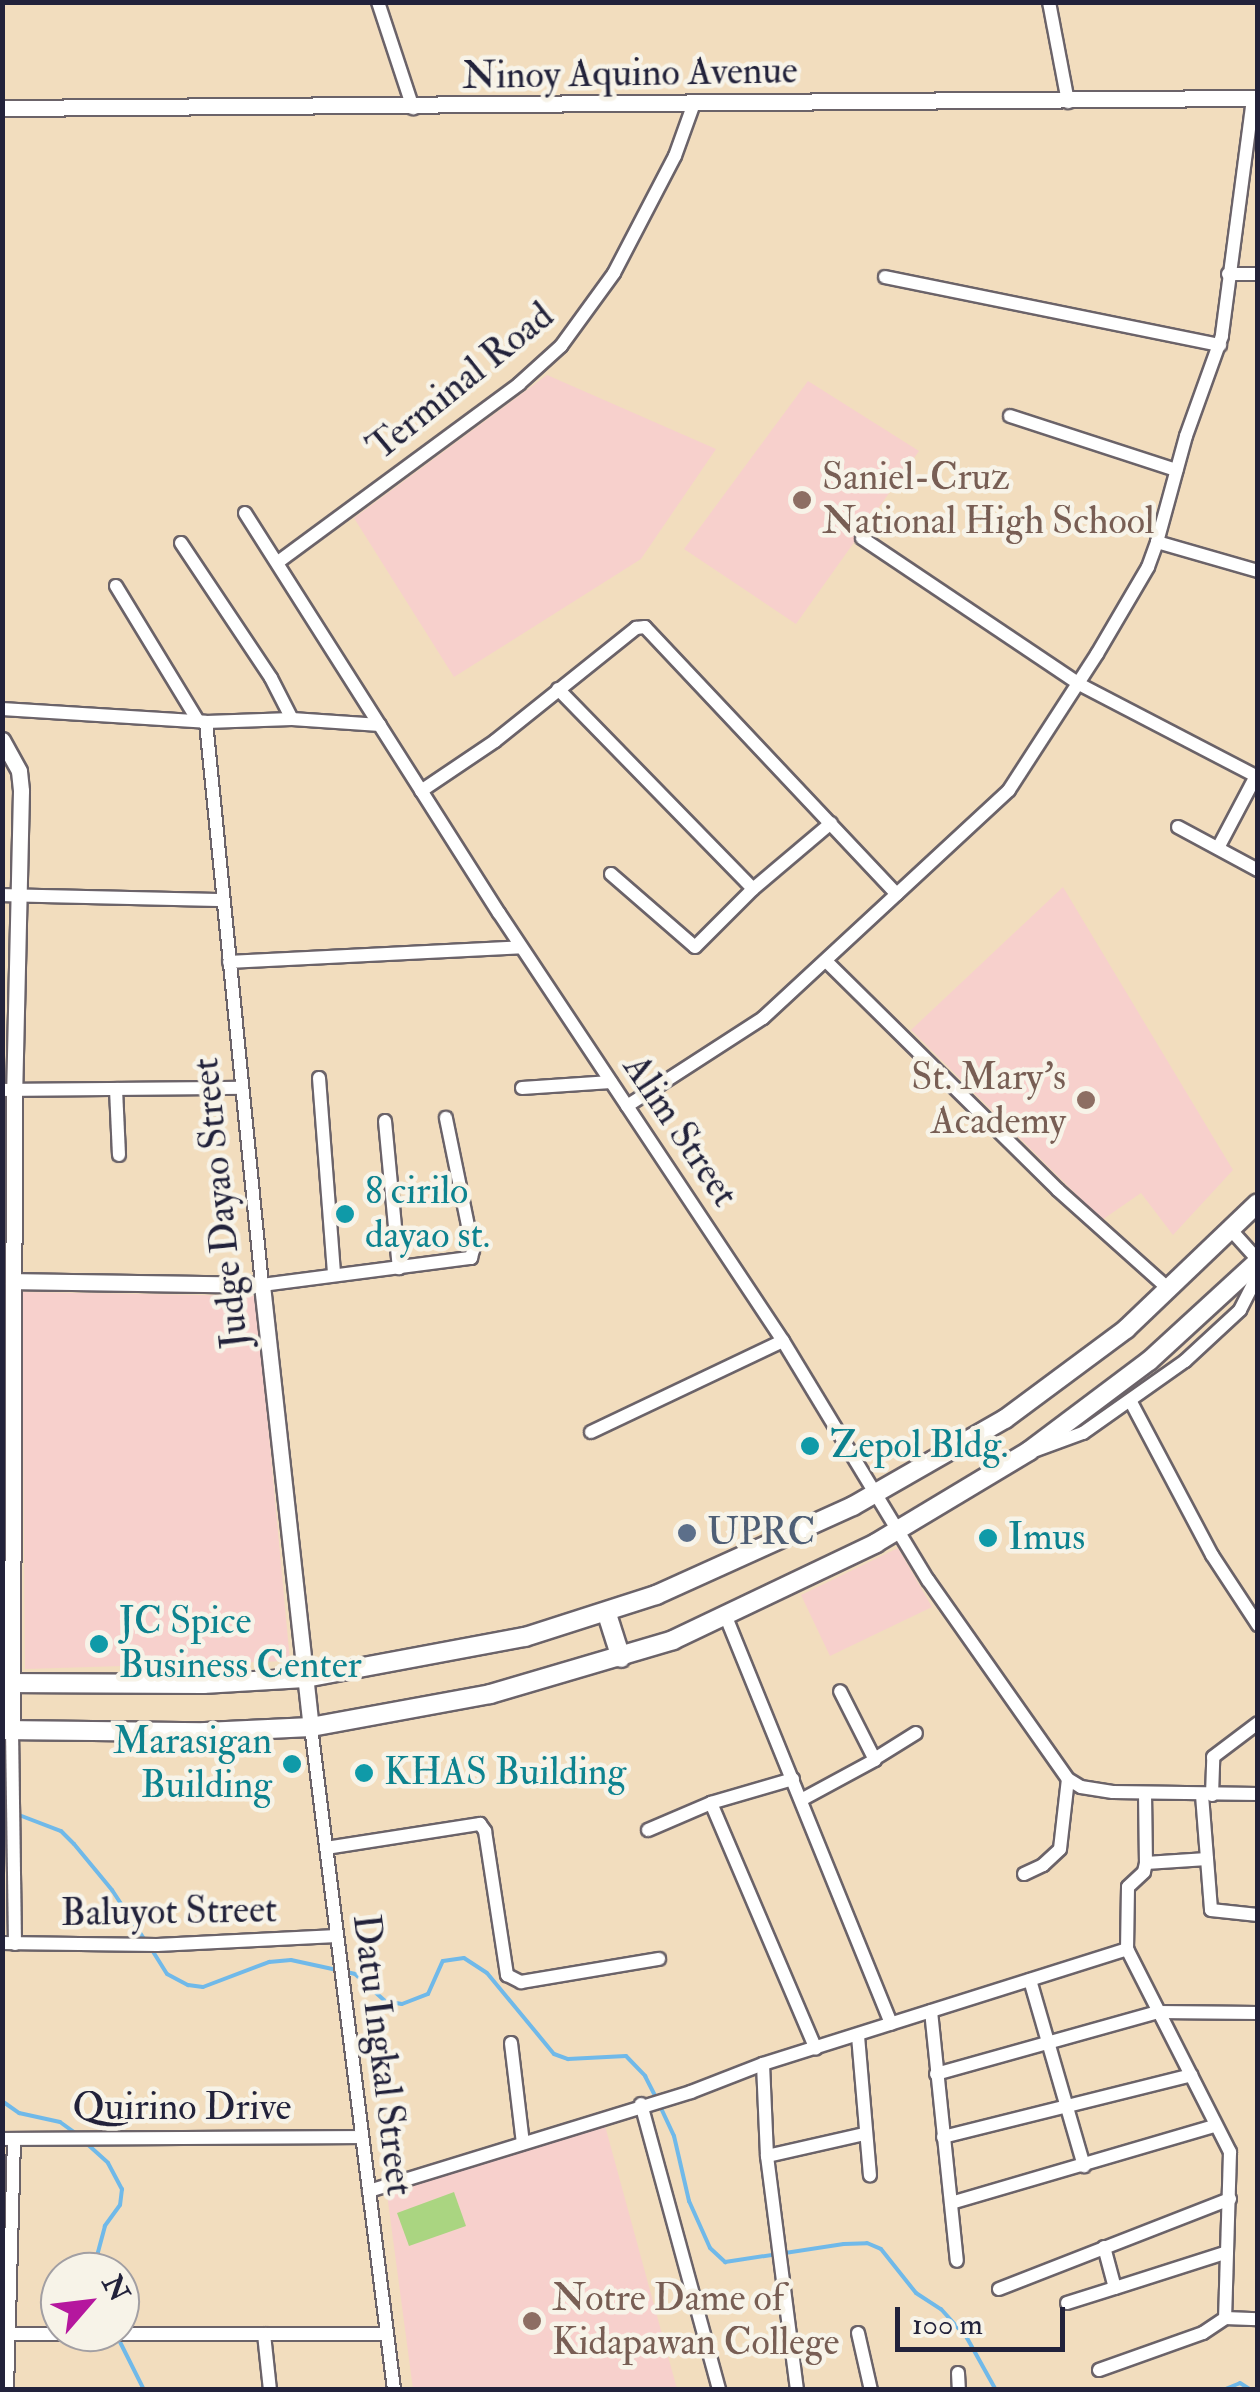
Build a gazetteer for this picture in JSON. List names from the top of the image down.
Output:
{
  "streets": {
    "main road": ["Ninoy Aquino Avenue", "Judge Dayao Street"],
    "street": [
      "Terminal Road",
      "Alim Street",
      "Baluyot Street",
      "Datu Ingkal Street",
      "Quirino Drive"
    ]
  },
  "crossings": [
    ["Ninoy Aquino Avenue", "Terminal Road"],
    ["Terminal Road", "Alim Street"],
    ["Judge Dayao Street", "Datu Ingkal Street"],
    ["Baluyot Street", "Datu Ingkal Street"],
    ["Datu Ingkal Street", "Quirino Drive"]
  ],
  "places": [
    "Saniel-Cruz National High School",
    "St. Mary's Academy",
    "8 cirilo dayao st.",
    "Zepol Bldg.",
    "UPRC",
    "Imus",
    "JC Spice Business Center",
    "Marasigan Building",
    "KHAS Building",
    "Notre Dame of Kidapawan College"
  ],
  "scale_bar": "100 m",
  "north": "top right"
}
